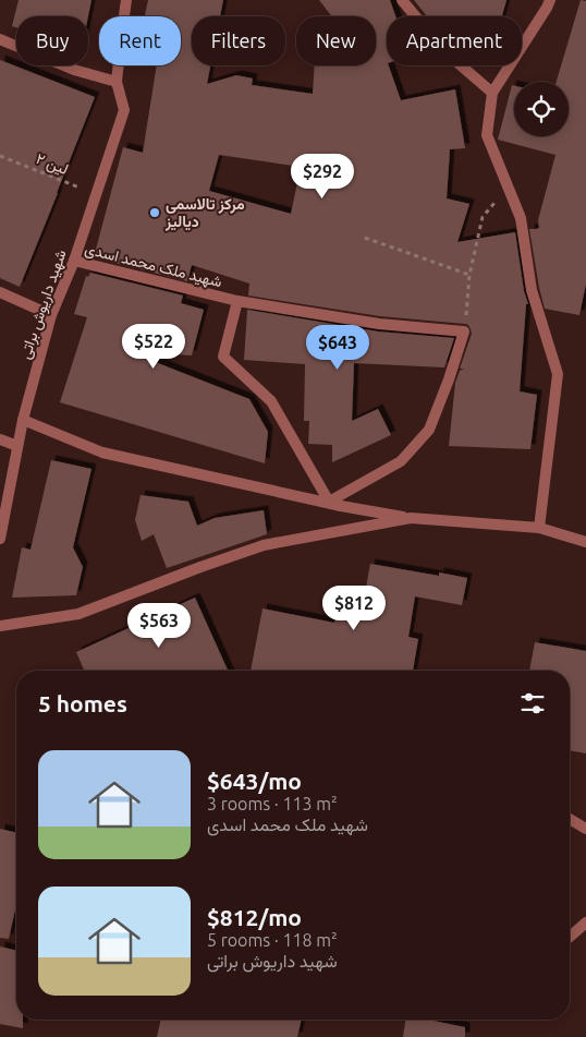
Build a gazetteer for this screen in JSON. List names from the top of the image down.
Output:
{
  "streets": {
    "street": ["شهید ملک محمد اسدی", "شهید داریوش براتی"],
    "path": ["لين ۲"]
  },
  "crossings": [
    ["لين ۲", "شهید داریوش براتی"],
    ["شهید ملک محمد اسدی", "شهید داریوش براتی"]
  ],
  "places": ["مرکز تالاسمی دیالیز"],
  "page": {
    "chip": [
      "Buy",
      "Rent",
      "Filters",
      "New",
      "Apartment"
    ],
    "price": [
      "$292",
      "$522",
      "$643",
      "$812",
      "$563"
    ],
    "heading": "5 homes",
    "list": [
      {
        "name": "$643/mo",
        "note": "3 rooms · 113 m² · شهید ملک محمد اسدی"
      },
      {
        "name": "$812/mo",
        "note": "5 rooms · 118 m² · شهید داریوش براتی"
      }
    ]
  }
}
